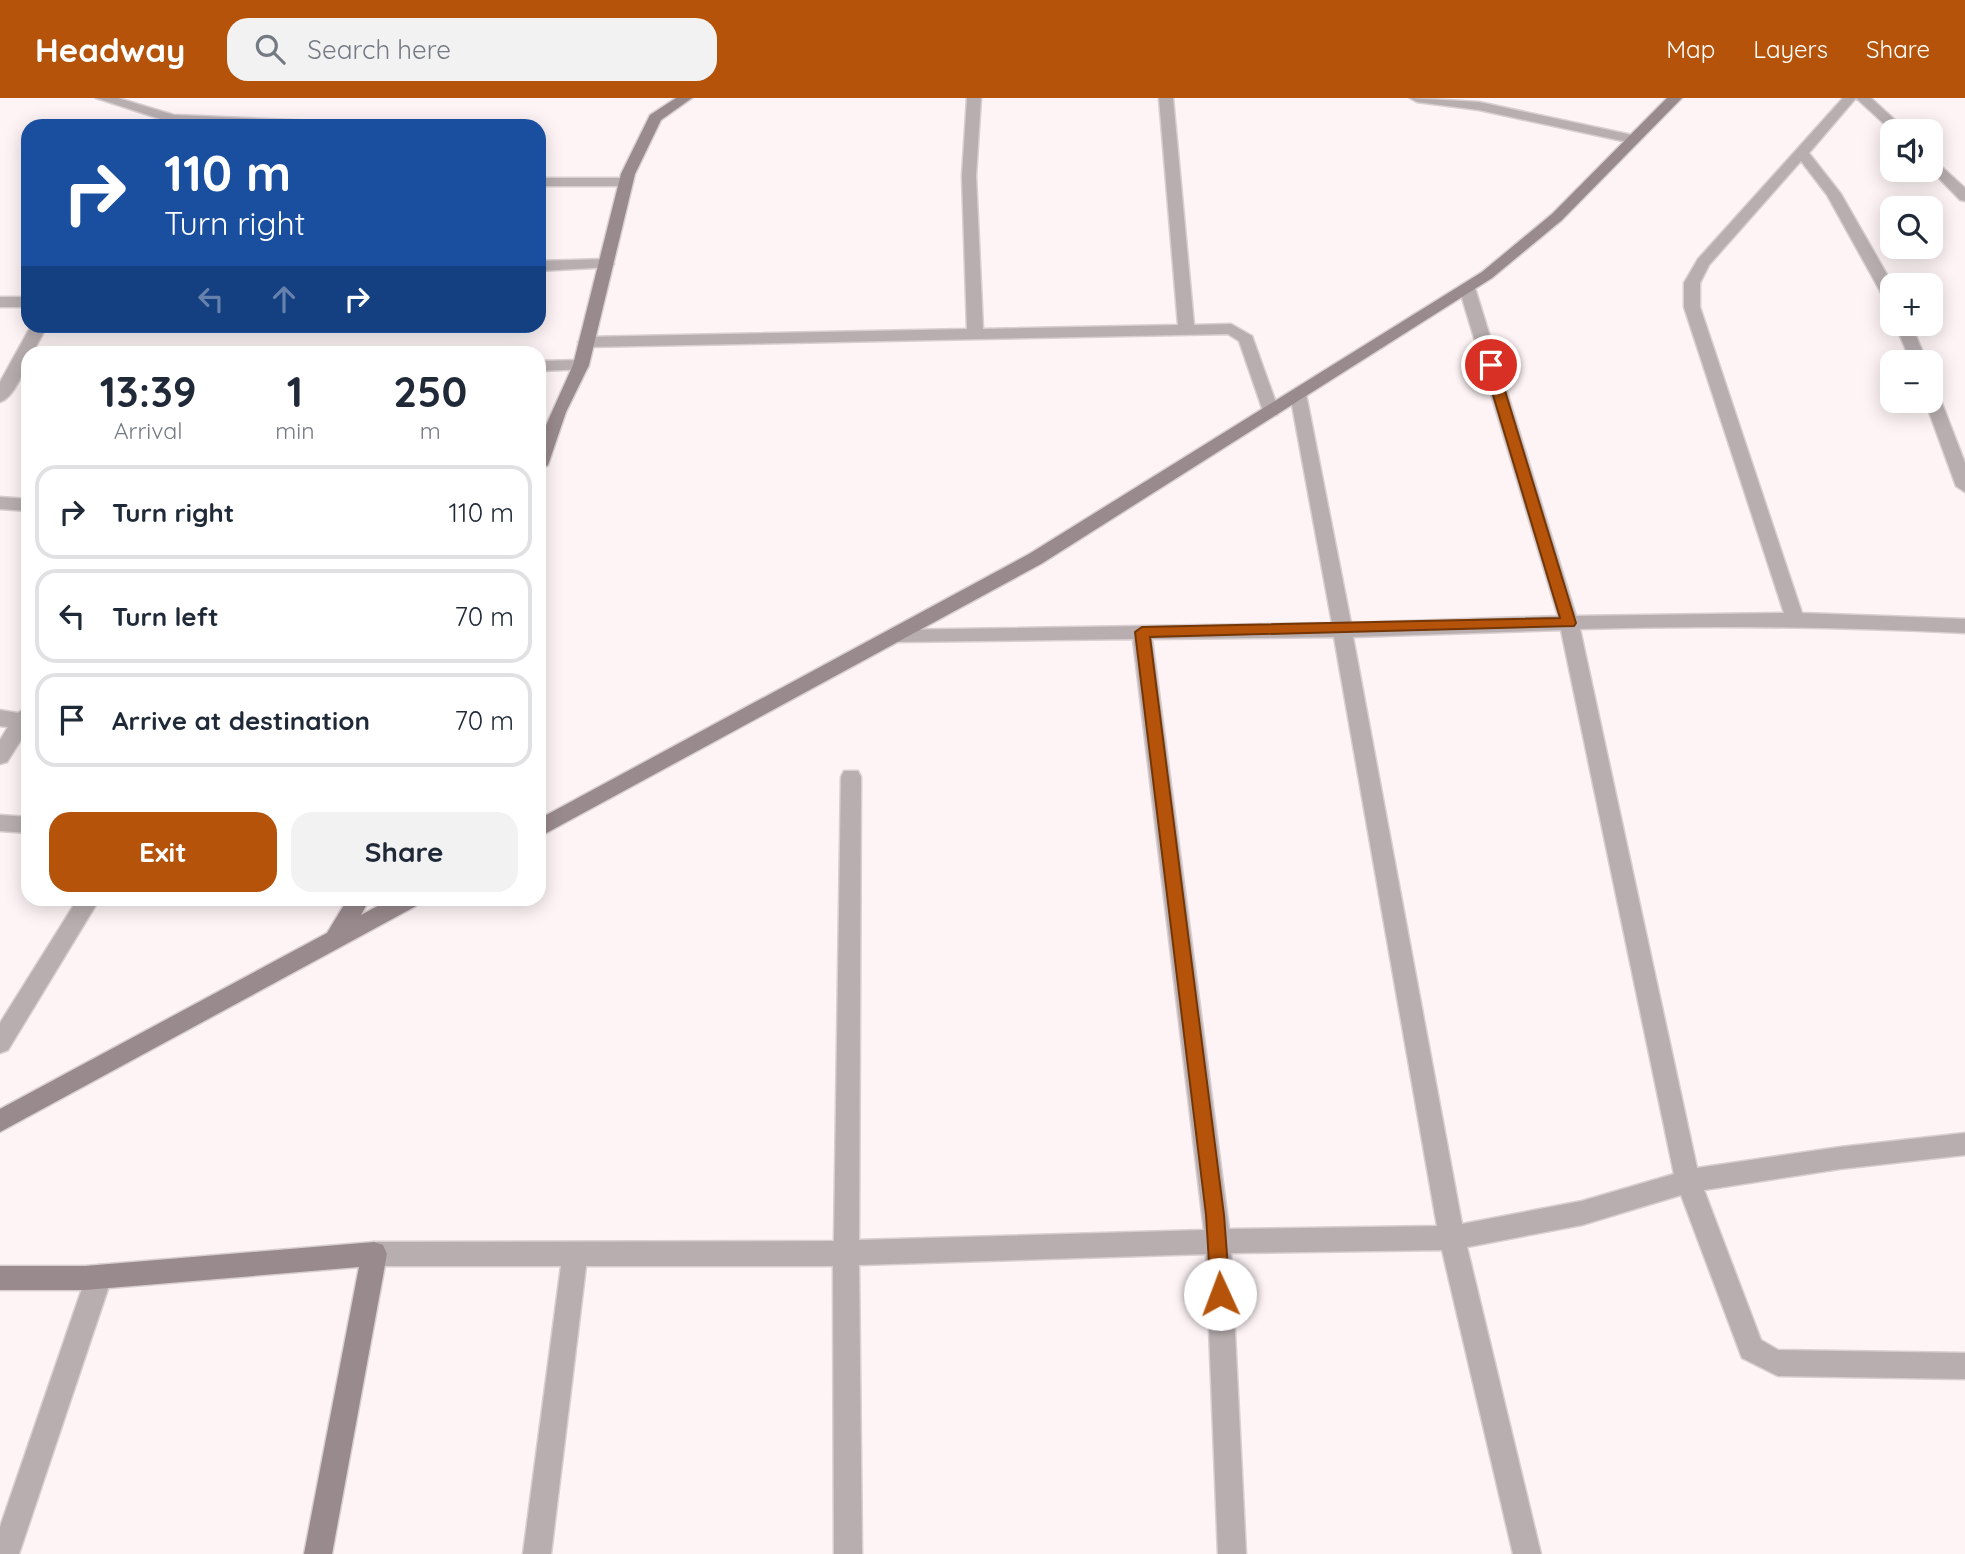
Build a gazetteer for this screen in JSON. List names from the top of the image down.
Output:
{
  "page": {
    "header": "Headway",
    "search": "Search here",
    "nav": ["Map", "Layers", "Share"],
    "map_buttons": ["+", "−"],
    "turn": ["110 m", "Turn right"],
    "eta": [
      "13:39",
      "Arrival",
      "1",
      "min",
      "250",
      "m"
    ],
    "list": [
      {
        "name": "Turn right",
        "value": "110 m"
      },
      {
        "name": "Turn left",
        "value": "70 m"
      },
      {
        "name": "Arrive at destination",
        "value": "70 m"
      }
    ],
    "buttons": ["Exit", "Share"]
  }
}
